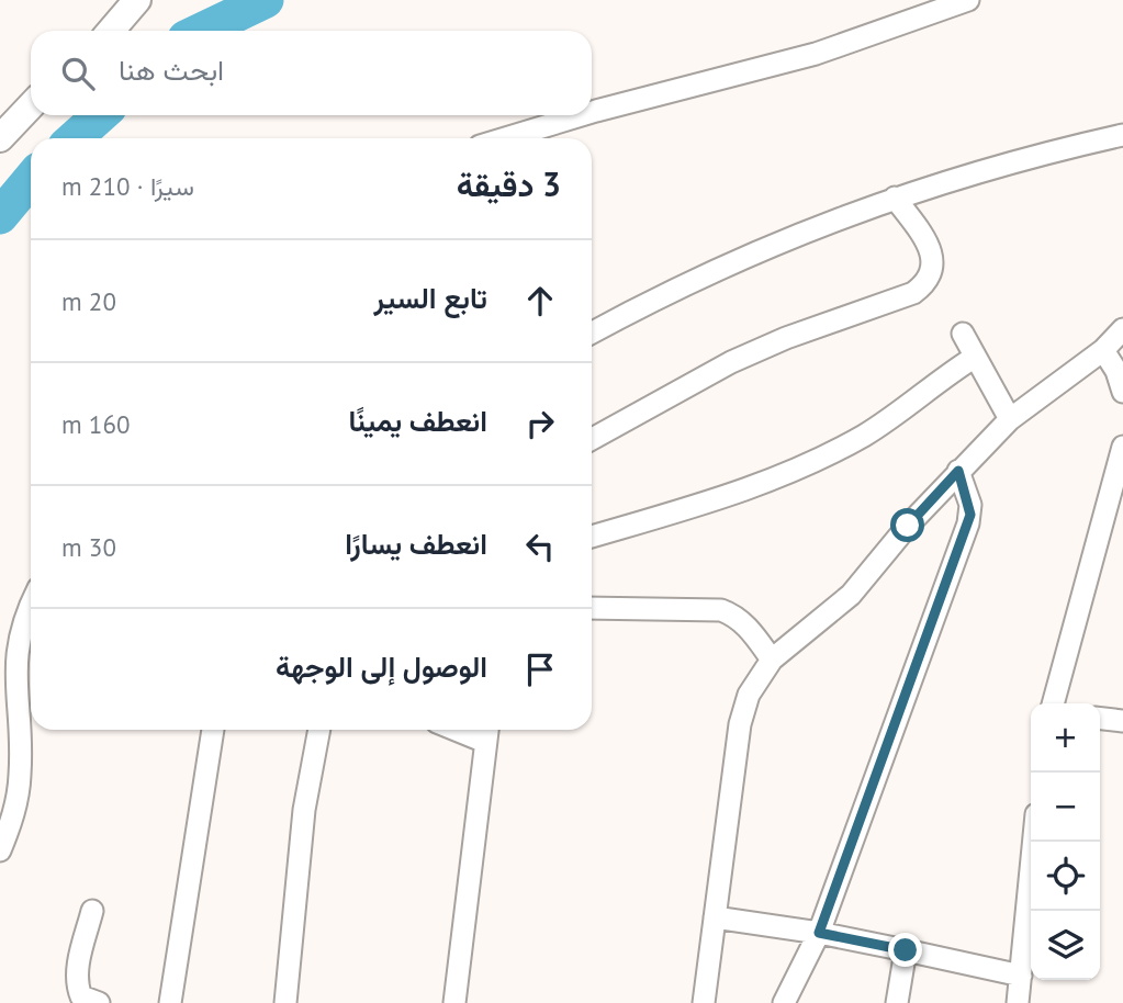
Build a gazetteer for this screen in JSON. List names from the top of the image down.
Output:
{
  "page": {
    "search": "ابحث هنا",
    "heading": ["3 دقيقة", "سيرًا · 210 m"],
    "list": [
      ["تابع السير", "20 m"],
      ["انعطف يمينًا", "160 m"],
      ["انعطف يسارًا", "30 m"],
      "الوصول إلى الوجهة"
    ],
    "map_buttons": ["+", "−"]
  }
}
